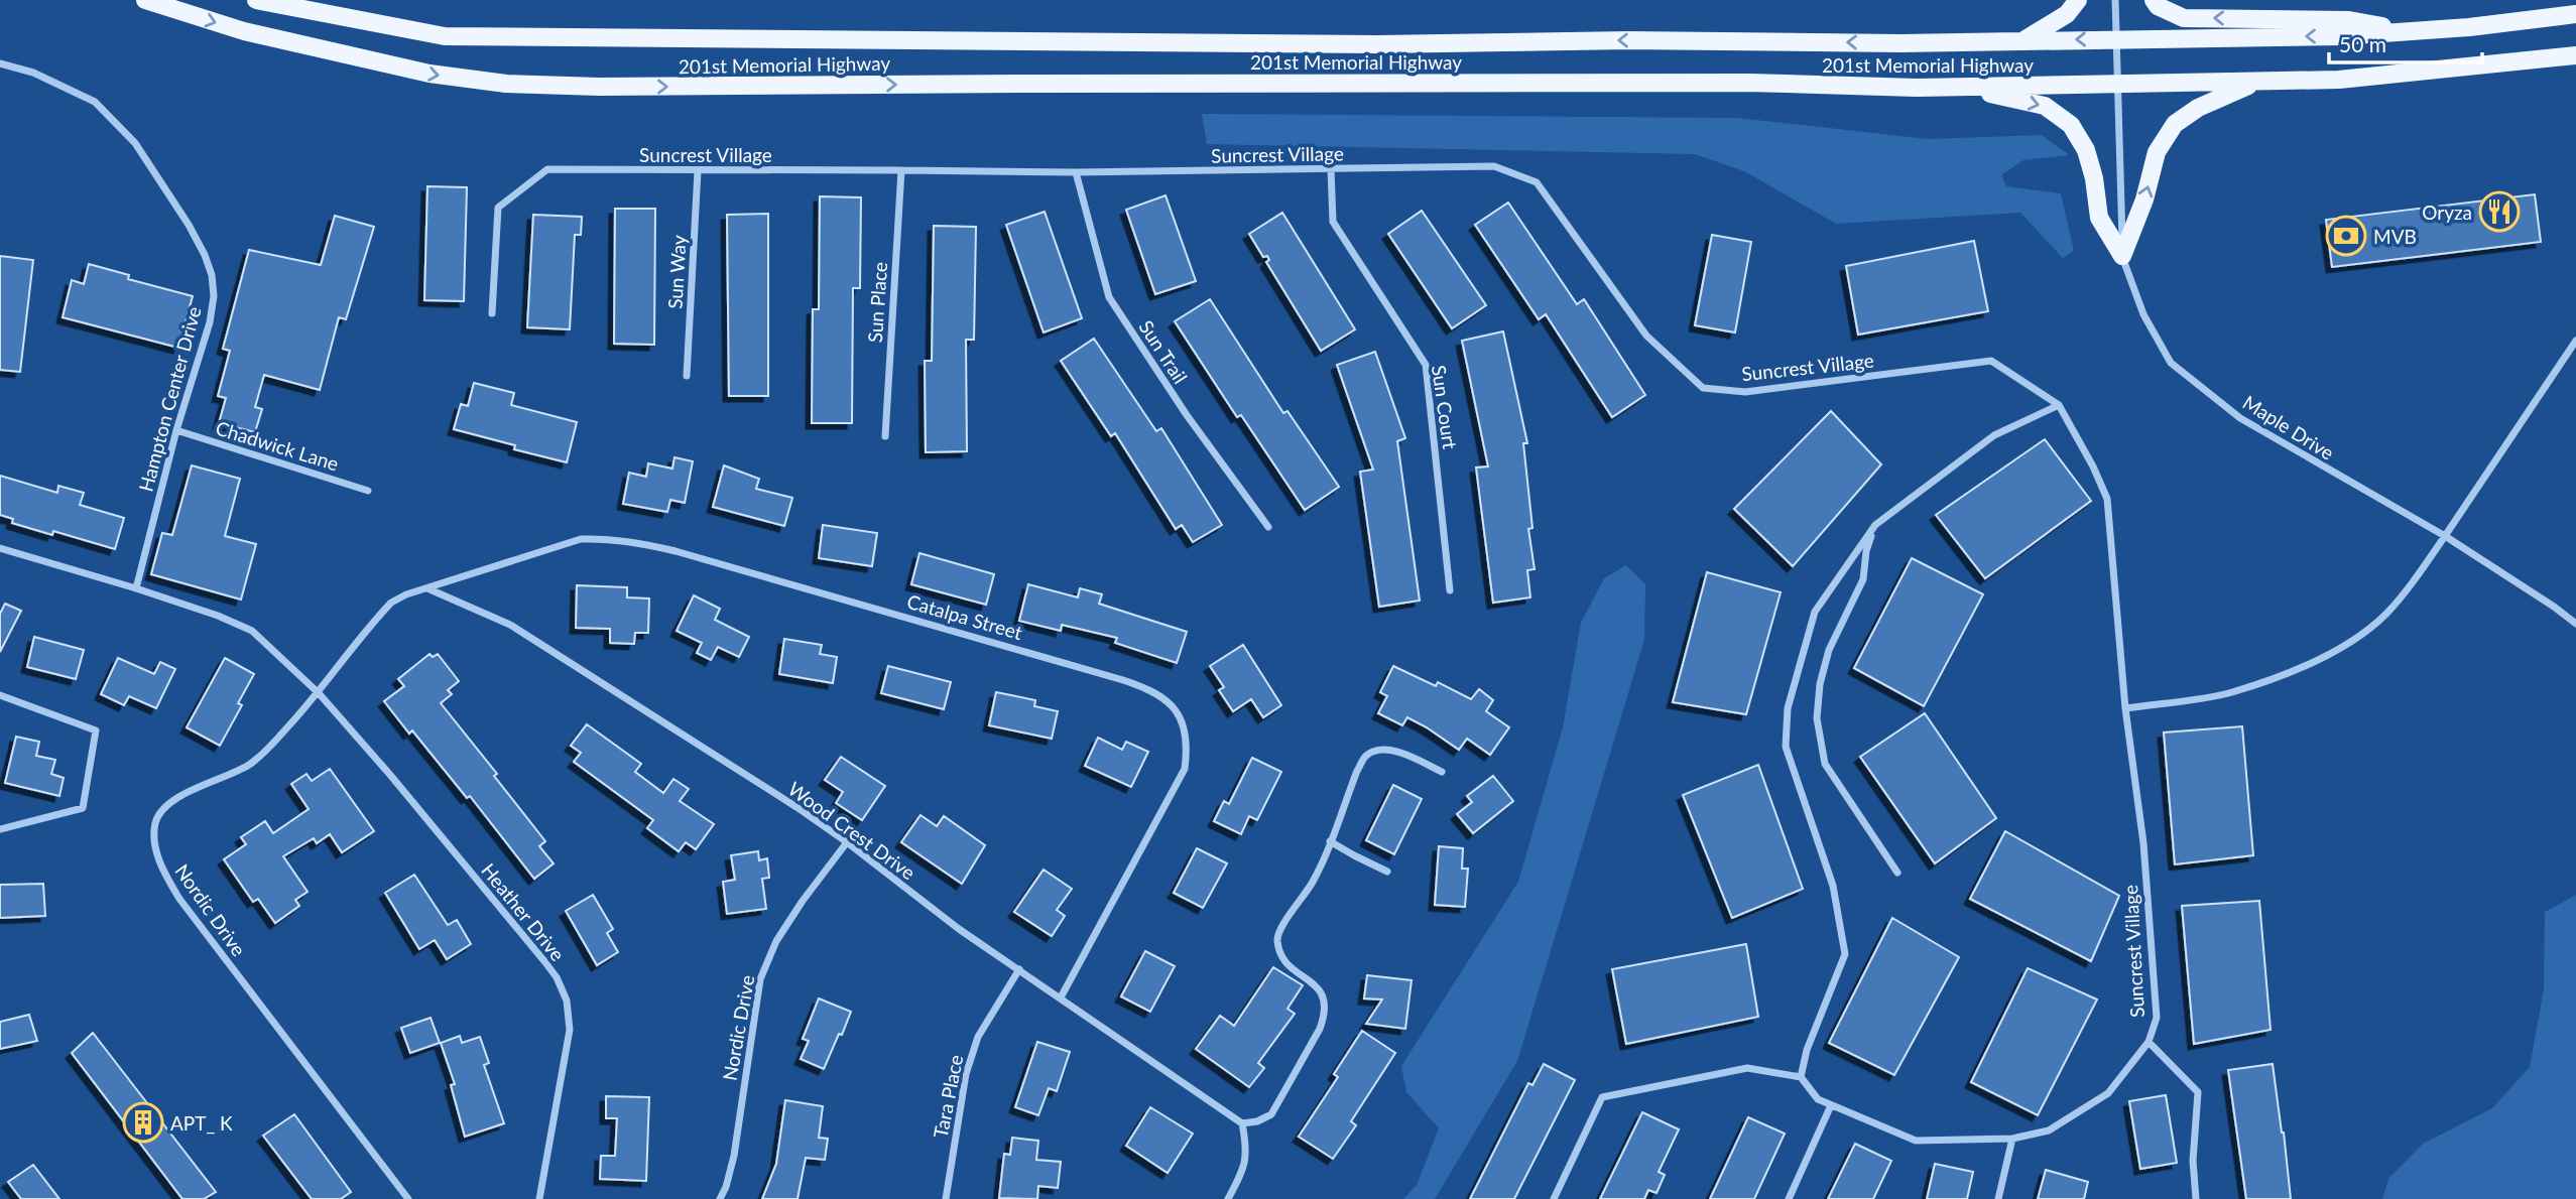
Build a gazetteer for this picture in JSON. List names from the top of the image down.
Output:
{
  "streets": {
    "main road": ["201st Memorial Highway"],
    "street": [
      "Suncrest Village",
      "Sun Way",
      "Sun Place",
      "Sun Trail",
      "Hampton Center Drive",
      "Sun Court",
      "Maple Drive",
      "Chadwick Lane",
      "Catalpa Street",
      "Wood Crest Drive",
      "Nordic Drive",
      "Heather Drive",
      "Tara Place"
    ]
  },
  "crossings": [
    ["201st Memorial Highway", "Maple Drive"],
    ["Suncrest Village", "Sun Way"],
    ["Suncrest Village", "Sun Place"],
    ["Suncrest Village", "Sun Trail"],
    ["Suncrest Village", "Sun Court"],
    ["Hampton Center Drive", "Chadwick Lane"],
    ["Hampton Center Drive", "Heather Drive"],
    ["Catalpa Street", "Wood Crest Drive"],
    ["Catalpa Street", "Nordic Drive"],
    ["Wood Crest Drive", "Nordic Drive"],
    ["Wood Crest Drive", "Tara Place"],
    ["Nordic Drive", "Heather Drive"]
  ],
  "places": {
    "restaurant": ["Oryza"],
    "bank": ["MVB"],
    "building": ["APT_ K"]
  },
  "scale_bar": "50 m"
}
